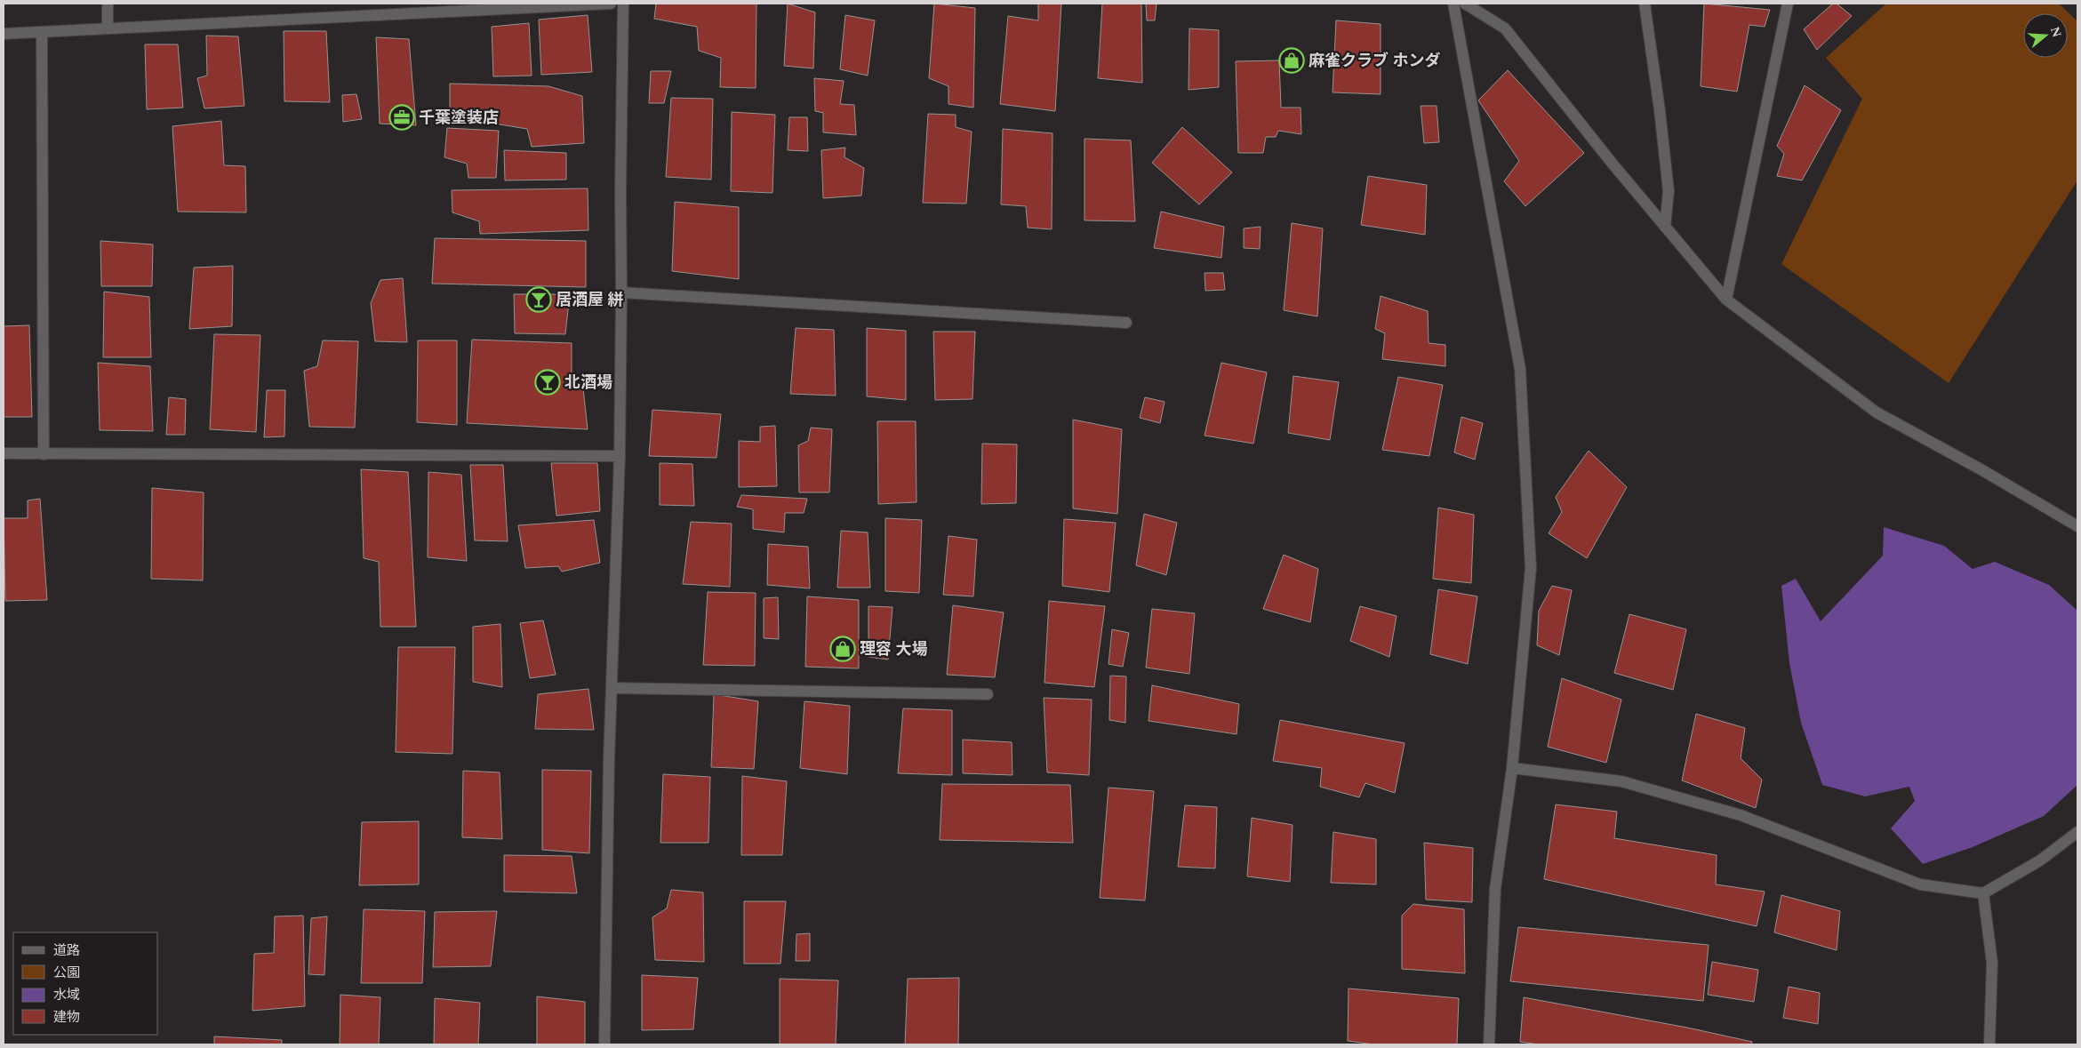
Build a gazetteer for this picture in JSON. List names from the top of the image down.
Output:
{
  "places": {
    "shop": ["麻雀クラブ ホンダ", "理容 大場"],
    "office": ["千葉塗装店"],
    "bar": ["居酒屋 絣", "北酒場"]
  },
  "legend": [
    "道路",
    "公園",
    "水域",
    "建物"
  ],
  "north": "right"
}
